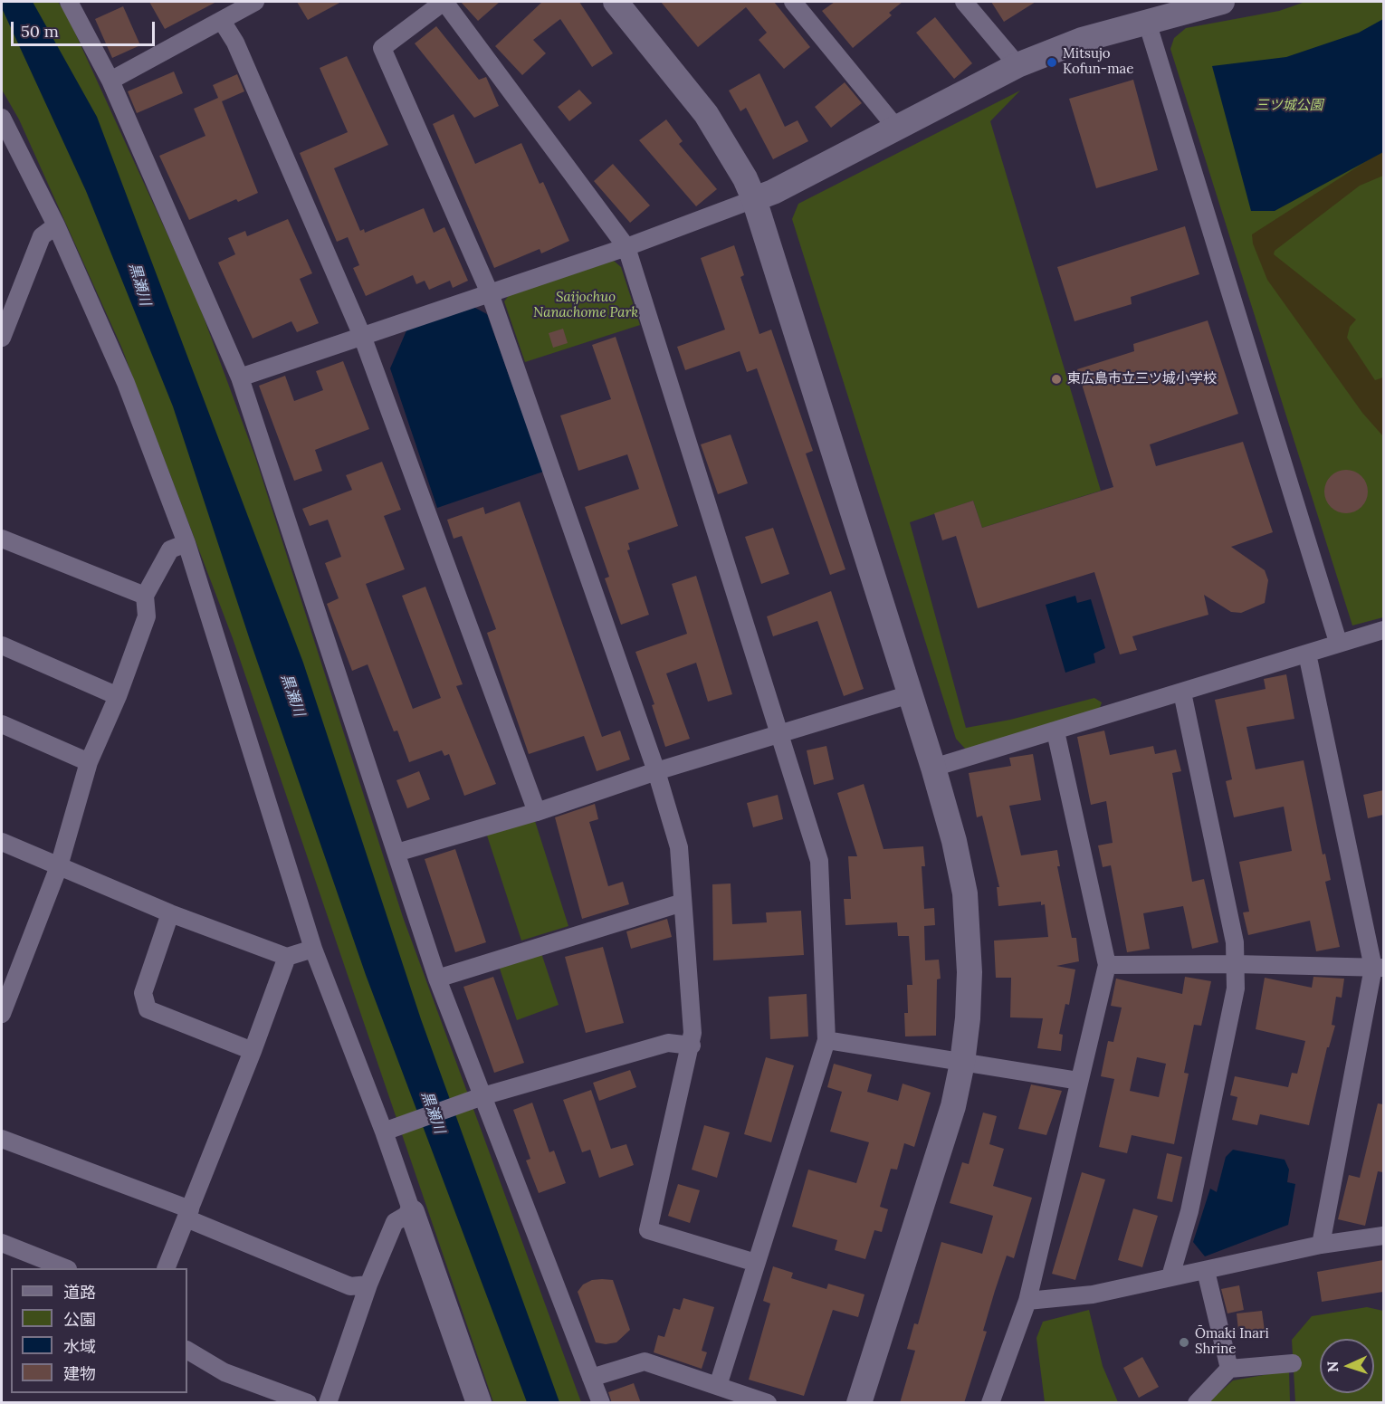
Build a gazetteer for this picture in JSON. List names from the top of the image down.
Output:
{
  "water": ["黒瀬川"],
  "parks": ["三ツ城公園", "Saijochuo Nanachome Park"],
  "places": ["Mitsujo Kofun-mae", "東広島市立三ツ城小学校", "Ōmaki Inari Shrine"],
  "legend": [
    "道路",
    "公園",
    "水域",
    "建物"
  ],
  "scale_bar": "50 m",
  "north": "left"
}
